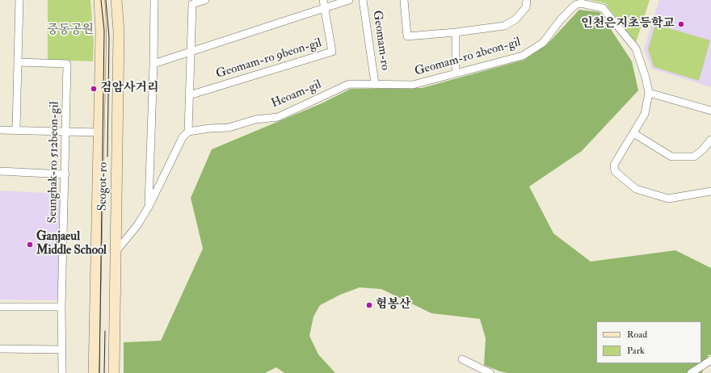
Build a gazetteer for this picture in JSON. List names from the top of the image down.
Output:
{
  "streets": {
    "main road": ["Seogot-ro"],
    "street": [
      "Geomam-ro",
      "Geomam-ro 2beon-gil",
      "Geomam-ro 9beon-gil",
      "Heoam-gil",
      "Seunghak-ro 512beon-gil"
    ]
  },
  "crossings": [
    ["Geomam-ro", "Geomam-ro 2beon-gil"],
    ["Geomam-ro", "Heoam-gil"],
    ["Geomam-ro 2beon-gil", "Heoam-gil"]
  ],
  "parks": ["중동공원"],
  "places": [
    "인천은지초등학교",
    "검암사거리",
    "Ganjaeul Middle School",
    "험봉산"
  ],
  "legend": ["Road", "Park"]
}
